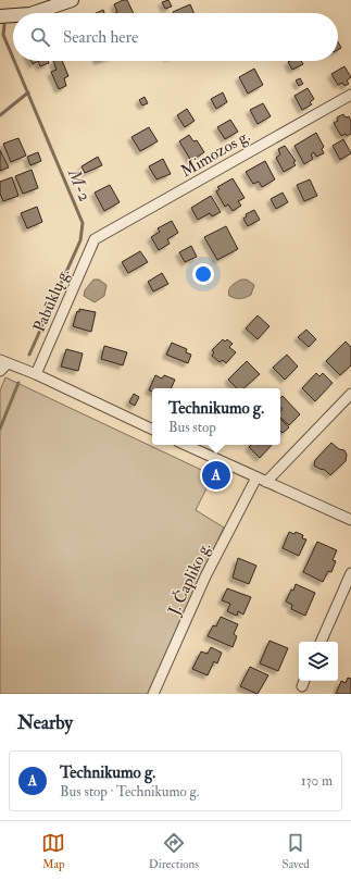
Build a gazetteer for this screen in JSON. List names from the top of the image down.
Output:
{
  "streets": {
    "street": ["Mimozos g.", "Pabūklų g.", "J. Čapliko g."]
  },
  "crossings": [
    ["Mimozos g.", "Pabūklų g."]
  ],
  "water": ["M-2"],
  "page": {
    "search": "Search here",
    "popup": ["Technikumo g.", "Bus stop"],
    "pins": "A",
    "heading": "Nearby",
    "list": [
      {
        "mark": "A",
        "name": "Technikumo g.",
        "note": "Bus stop · Technikumo g.",
        "value": "130 m"
      }
    ],
    "nav": ["Map", "Directions", "Saved"]
  }
}
